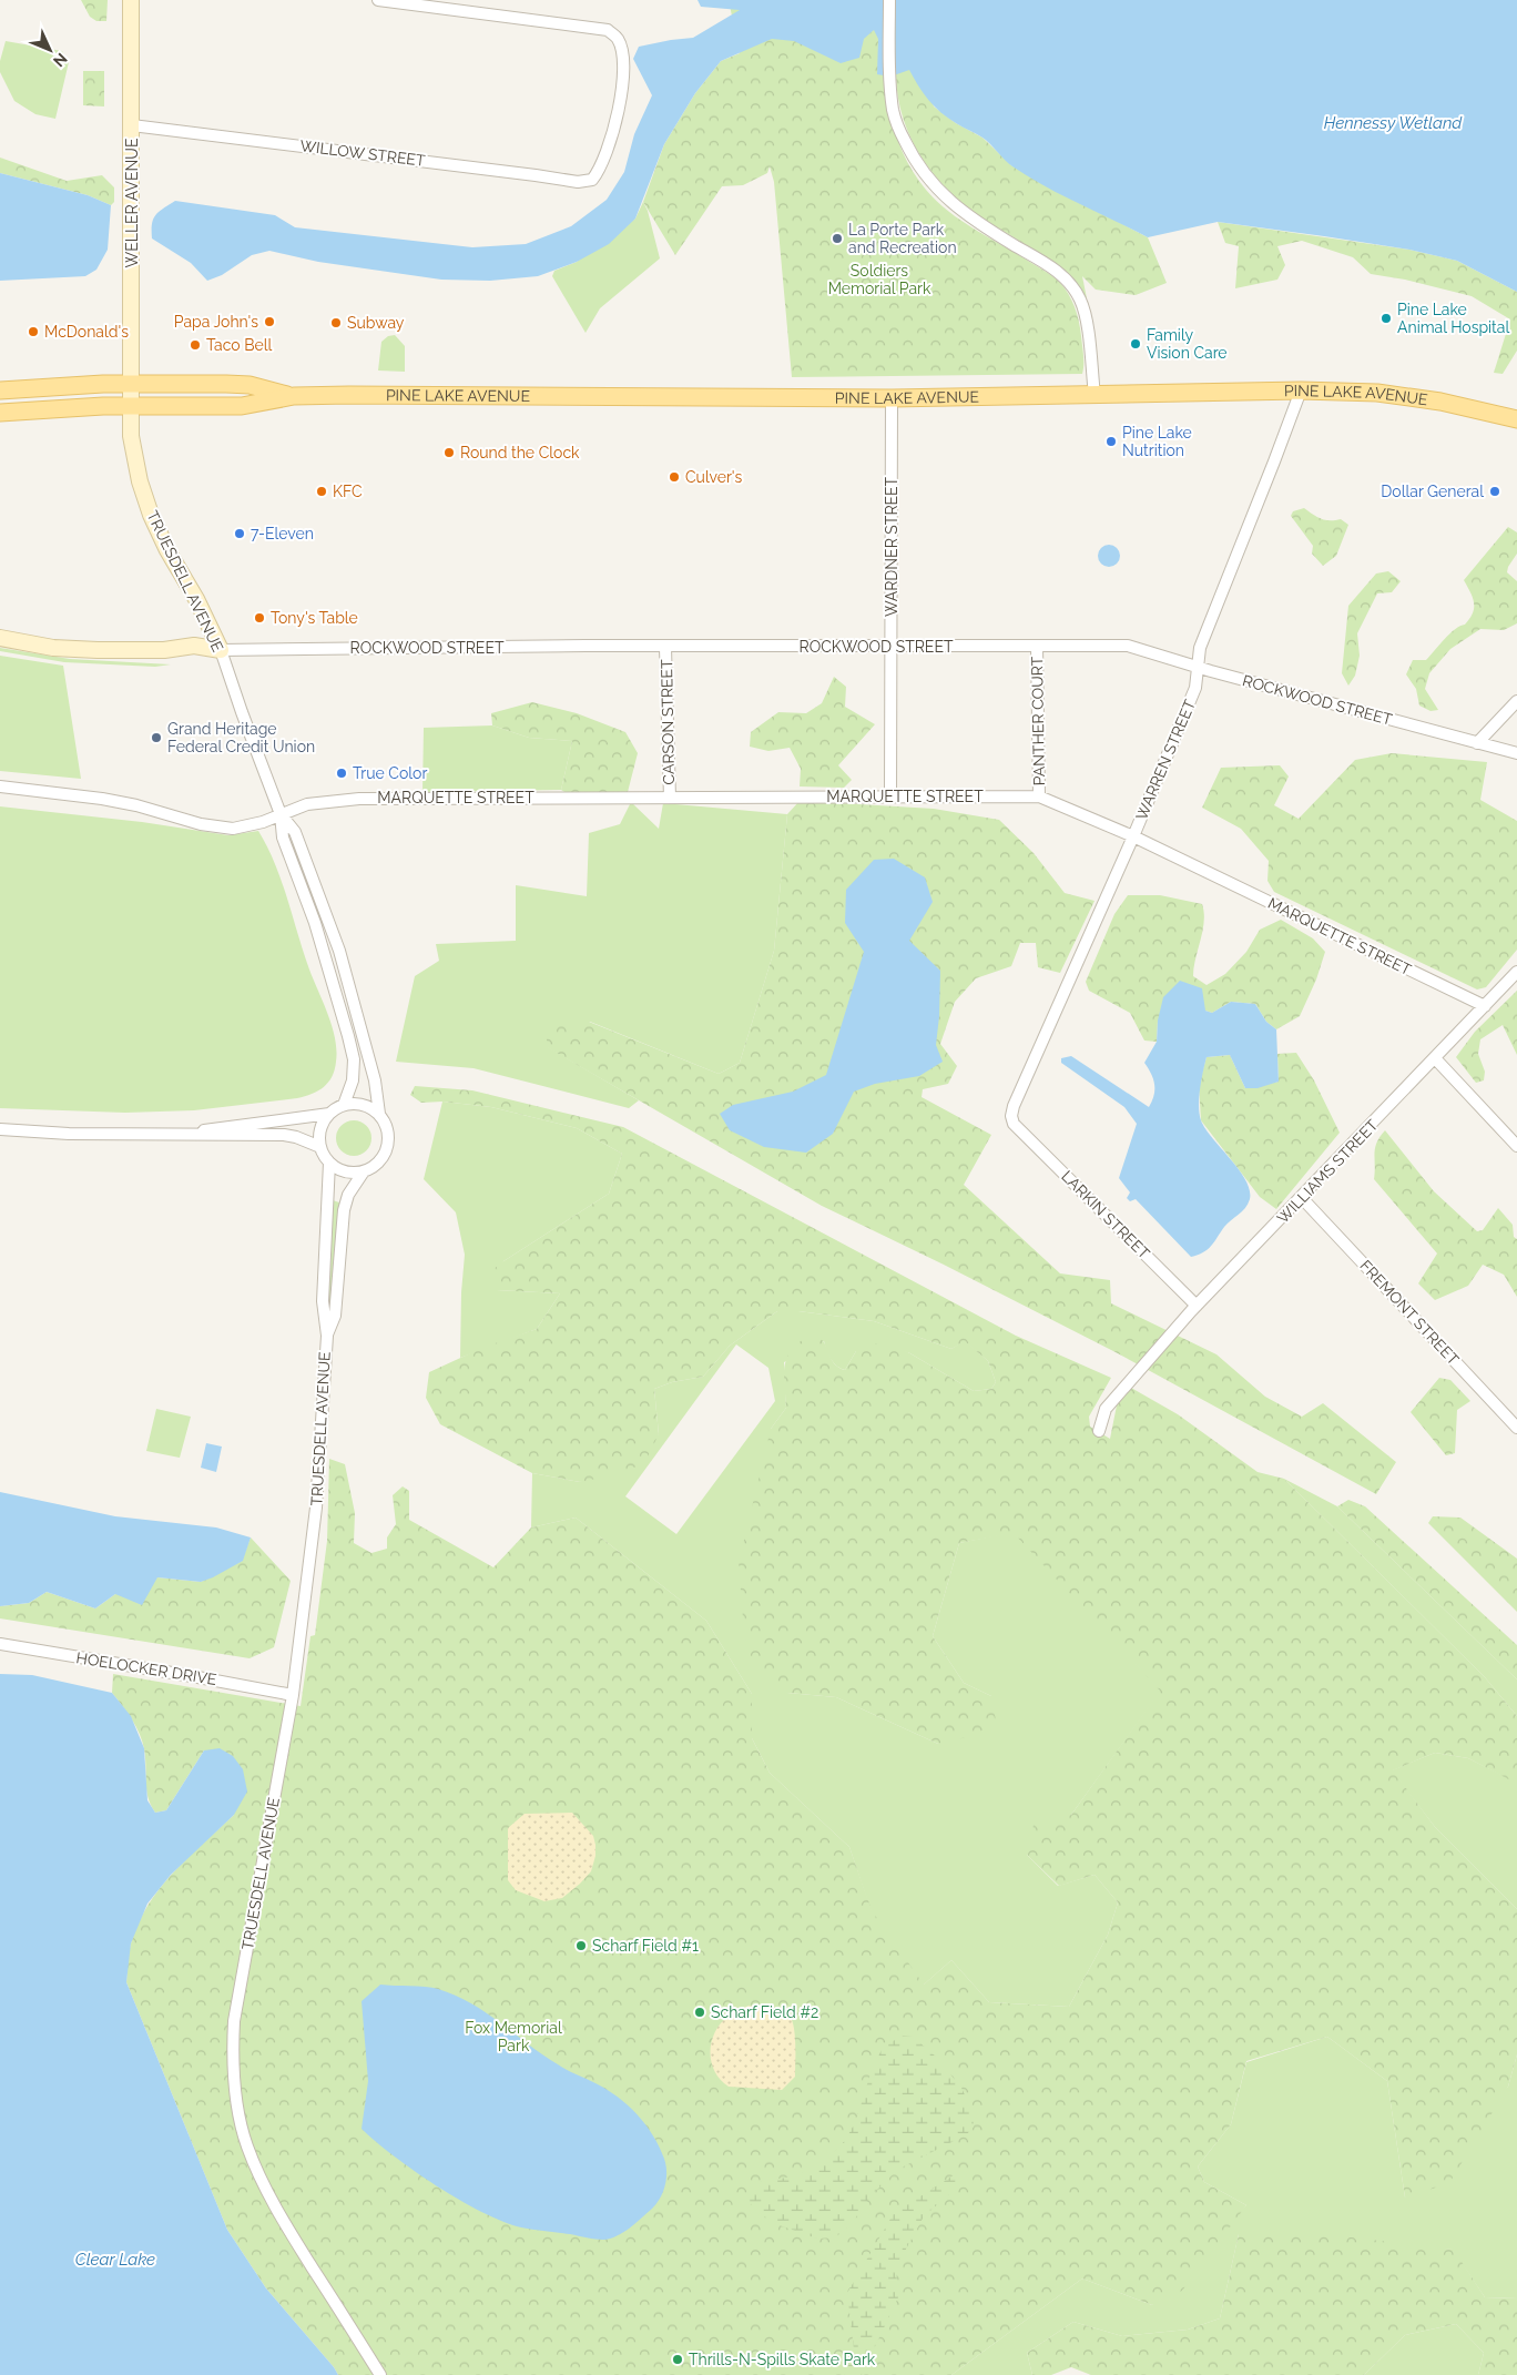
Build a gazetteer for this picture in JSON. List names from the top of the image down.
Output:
{
  "streets": {
    "main road": ["PINE LAKE AVENUE"],
    "street": [
      "WILLOW STREET",
      "WELLER AVENUE",
      "WARDNER STREET",
      "TRUESDELL AVENUE",
      "ROCKWOOD STREET",
      "PANTHER COURT",
      "CARSON STREET",
      "WARREN STREET",
      "MARQUETTE STREET",
      "WILLIAMS STREET",
      "LARKIN STREET",
      "FREMONT STREET",
      "HOELOCKER DRIVE"
    ]
  },
  "crossings": [
    ["WILLOW STREET", "WELLER AVENUE"],
    ["WELLER AVENUE", "PINE LAKE AVENUE"],
    ["WELLER AVENUE", "TRUESDELL AVENUE"],
    ["PINE LAKE AVENUE", "WARDNER STREET"],
    ["PINE LAKE AVENUE", "TRUESDELL AVENUE"],
    ["PINE LAKE AVENUE", "WARREN STREET"],
    ["WARDNER STREET", "ROCKWOOD STREET"],
    ["WARDNER STREET", "MARQUETTE STREET"],
    ["TRUESDELL AVENUE", "ROCKWOOD STREET"],
    ["TRUESDELL AVENUE", "MARQUETTE STREET"],
    ["TRUESDELL AVENUE", "HOELOCKER DRIVE"],
    ["ROCKWOOD STREET", "PANTHER COURT"],
    ["ROCKWOOD STREET", "CARSON STREET"],
    ["ROCKWOOD STREET", "WARREN STREET"],
    ["PANTHER COURT", "MARQUETTE STREET"],
    ["CARSON STREET", "MARQUETTE STREET"],
    ["WARREN STREET", "MARQUETTE STREET"],
    ["WARREN STREET", "LARKIN STREET"],
    ["MARQUETTE STREET", "WILLIAMS STREET"],
    ["WILLIAMS STREET", "LARKIN STREET"],
    ["WILLIAMS STREET", "FREMONT STREET"]
  ],
  "water": ["Hennessy Wetland", "Clear Lake"],
  "parks": ["Soldiers Memorial Park", "Fox Memorial Park"],
  "places": [
    "La Porte Park and Recreation",
    "Pine Lake Animal Hospital",
    "Papa John's",
    "Subway",
    "McDonald's",
    "Family Vision Care",
    "Taco Bell",
    "Pine Lake Nutrition",
    "Round the Clock",
    "Culver's",
    "KFC",
    "Dollar General",
    "7-Eleven",
    "Tony's Table",
    "Grand Heritage Federal Credit Union",
    "True Color",
    "Scharf Field #1",
    "Scharf Field #2",
    "Thrills-N-Spills Skate Park"
  ],
  "north": "bottom right"
}
